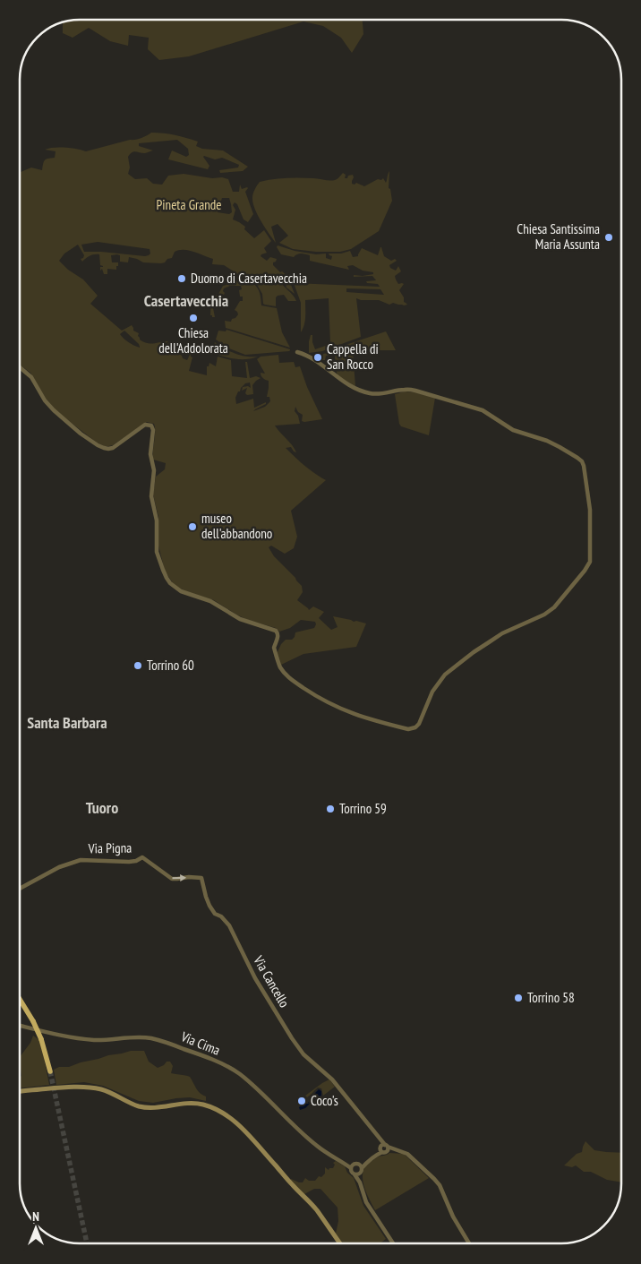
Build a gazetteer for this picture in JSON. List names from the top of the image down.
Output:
{
  "streets": {
    "street": ["Via Pigna", "Via Cancello", "Via Cima"]
  },
  "crossings": [
    ["Via Pigna", "Via Cancello"]
  ],
  "one_way": ["Via Cancello"],
  "districts": ["Casertavecchia", "Santa Barbara", "Tuoro"],
  "parks": ["Pineta Grande"],
  "places": [
    "Chiesa Santissima Maria Assunta",
    "Duomo di Casertavecchia",
    "Chiesa dell'Addolorata",
    "Cappella di San Rocco",
    "museo dell'abbandono",
    "Torrino 60",
    "Torrino 59",
    "Torrino 58",
    "Coco's"
  ],
  "north": "top"
}
